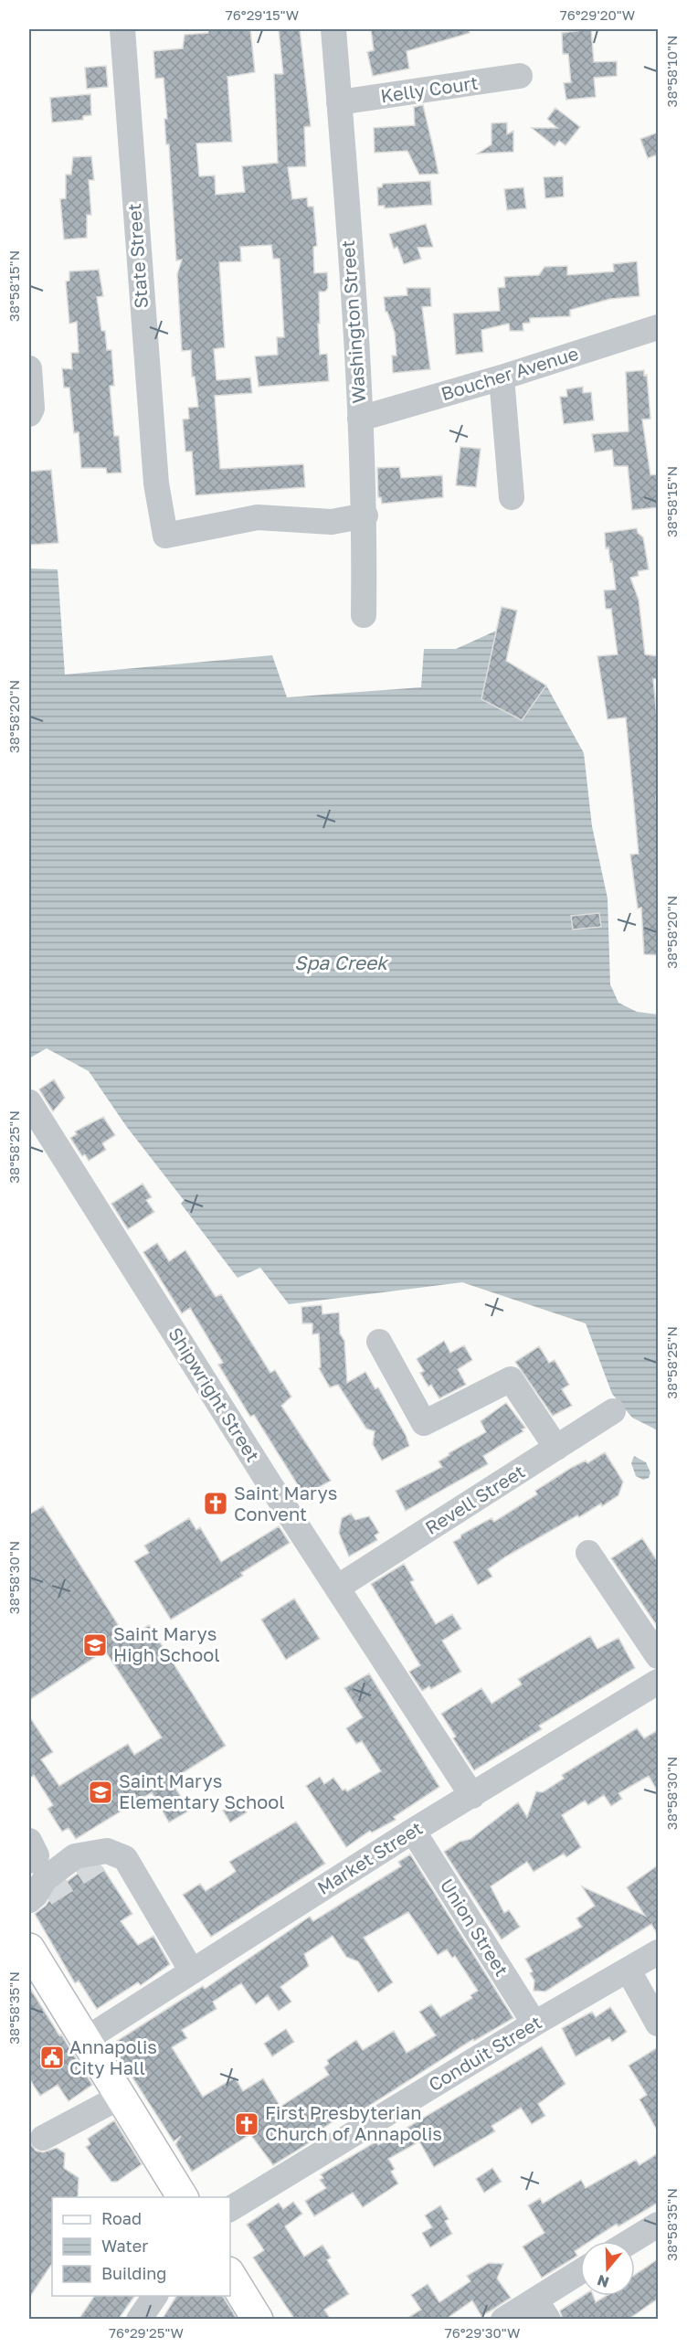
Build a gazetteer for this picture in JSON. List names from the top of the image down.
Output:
{
  "streets": {
    "street": [
      "Kelly Court",
      "State Street",
      "Washington Street",
      "Boucher Avenue",
      "Shipwright Street",
      "Revell Street",
      "Market Street",
      "Union Street",
      "Conduit Street"
    ]
  },
  "crossings": [
    ["Kelly Court", "Washington Street"],
    ["State Street", "Washington Street"],
    ["Washington Street", "Boucher Avenue"],
    ["Shipwright Street", "Revell Street"],
    ["Shipwright Street", "Market Street"],
    ["Market Street", "Union Street"],
    ["Union Street", "Conduit Street"]
  ],
  "water": ["Spa Creek"],
  "places": {
    "church": ["Saint Marys Convent", "First Presbyterian Church of Annapolis"],
    "school or university": ["Saint Marys High School", "Saint Marys Elementary School"],
    "public building": ["Annapolis City Hall"]
  },
  "legend": ["Road", "Water", "Building"],
  "north": "bottom",
  "coordinates": [
    "76°29'15\"W",
    "76°29'20\"W",
    "38°58'10\"N",
    "38°58'15\"N",
    "38°58'20\"N",
    "38°58'25\"N",
    "38°58'30\"N",
    "38°58'35\"N",
    "76°29'25\"W",
    "76°29'30\"W"
  ]
}
